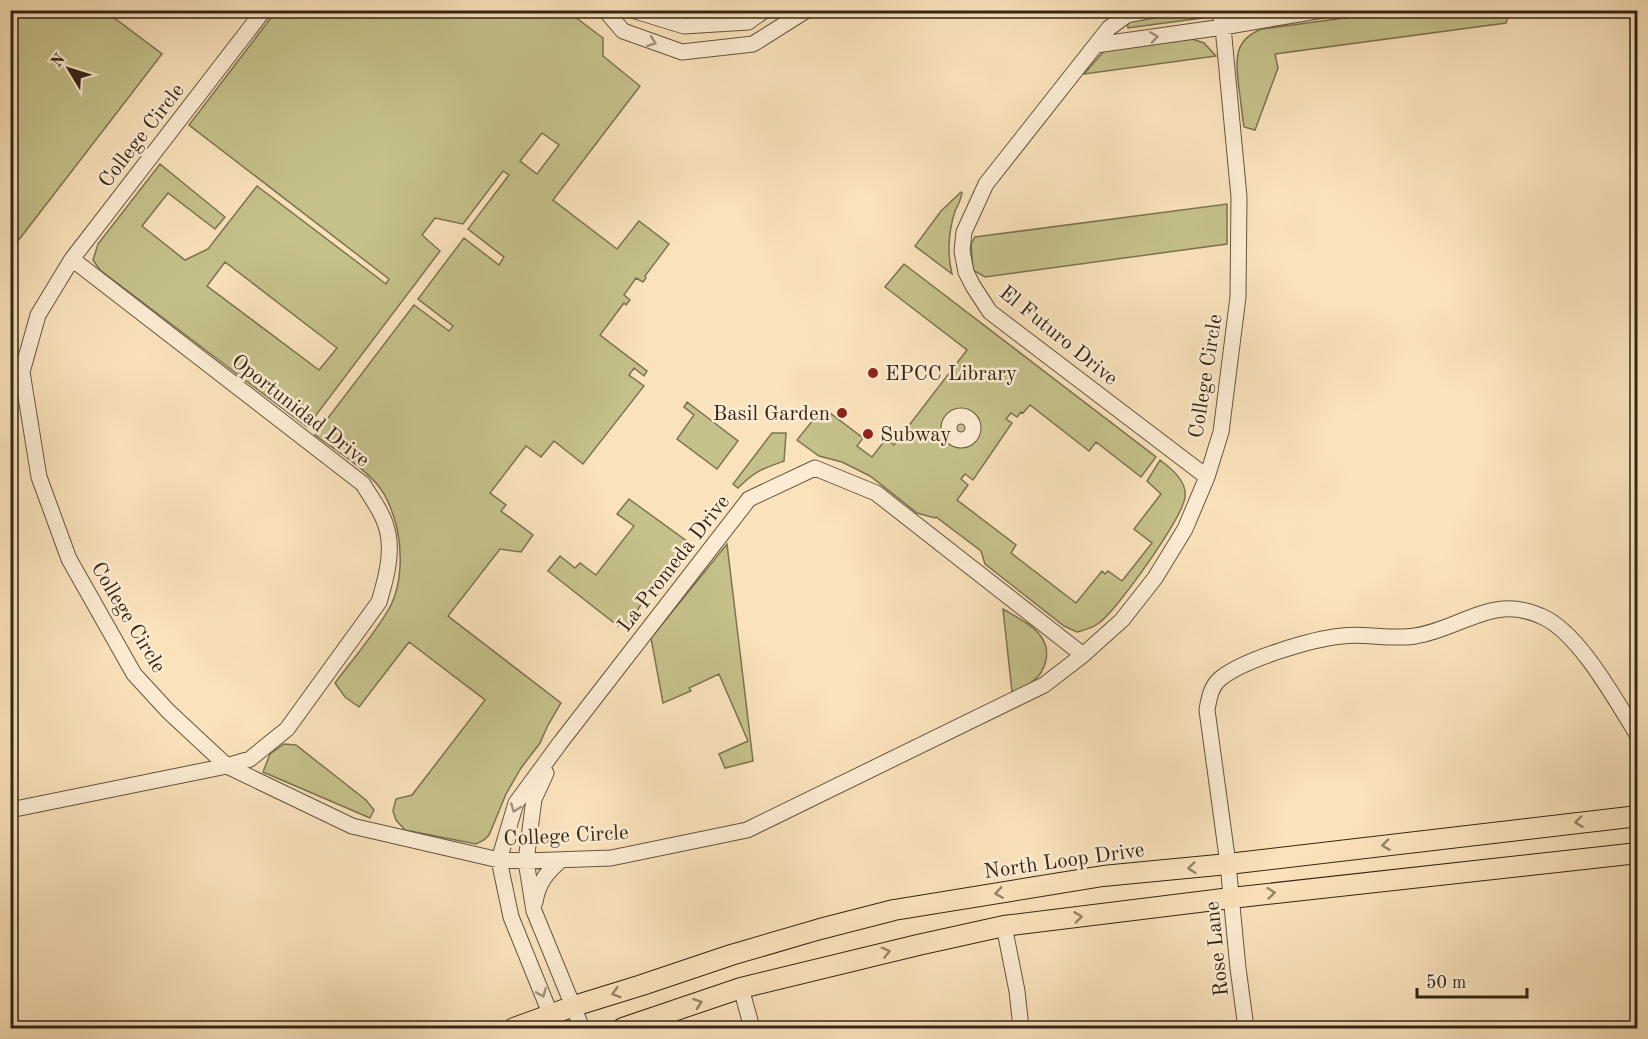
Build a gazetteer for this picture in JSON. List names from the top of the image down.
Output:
{
  "streets": {
    "main road": ["North Loop Drive"],
    "street": [
      "College Circle",
      "El Futuro Drive",
      "Oportunidad Drive",
      "La Promeda Drive",
      "Rose Lane"
    ]
  },
  "crossings": [
    ["College Circle", "El Futuro Drive"],
    ["College Circle", "Oportunidad Drive"],
    ["College Circle", "La Promeda Drive"],
    ["North Loop Drive", "Rose Lane"]
  ],
  "places": ["EPCC Library", "Basil Garden", "Subway"],
  "scale_bar": "50 m",
  "north": "top left"
}
